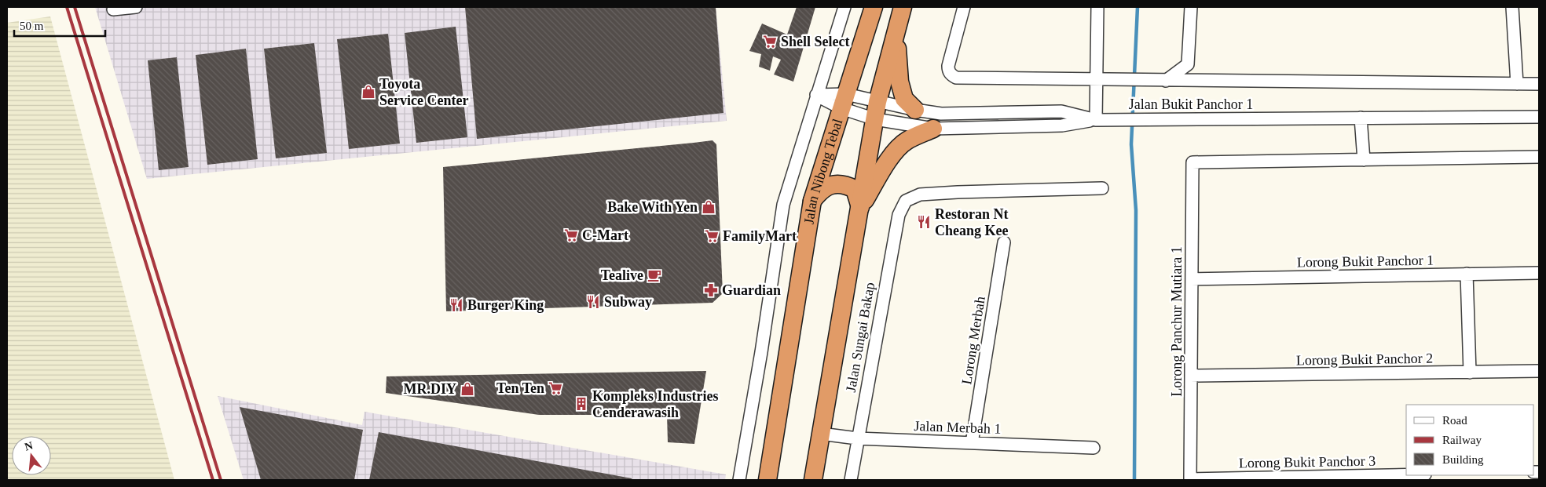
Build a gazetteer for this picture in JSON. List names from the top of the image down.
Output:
{
  "streets": {
    "highway": ["Jalan Nibong Tebal"],
    "street": [
      "Jalan Bukit Panchor 1",
      "Lorong Bukit Panchor 1",
      "Lorong Panchur Mutiara 1",
      "Jalan Sungai Bakap",
      "Lorong Merbah",
      "Lorong Bukit Panchor 2",
      "Jalan Merbah 1",
      "Lorong Bukit Panchor 3"
    ]
  },
  "crossings": [
    ["Jalan Bukit Panchor 1", "Jalan Nibong Tebal"],
    ["Lorong Bukit Panchor 1", "Lorong Panchur Mutiara 1"],
    ["Lorong Panchur Mutiara 1", "Lorong Bukit Panchor 2"],
    ["Lorong Panchur Mutiara 1", "Lorong Bukit Panchor 3"],
    ["Jalan Sungai Bakap", "Jalan Merbah 1"],
    ["Lorong Merbah", "Jalan Merbah 1"]
  ],
  "places": {
    "supermarket": [
      "Shell Select",
      "C-Mart",
      "FamilyMart",
      "Ten Ten"
    ],
    "shop": ["Toyota Service Center", "Bake With Yen", "MR.DIY"],
    "restaurant": ["Restoran Nt Cheang Kee", "Subway", "Burger King"],
    "cafe": ["Tealive"],
    "pharmacy": ["Guardian"],
    "building": ["Kompleks Industries Cenderawasih"]
  },
  "legend": ["Road", "Railway", "Building"],
  "scale_bar": "50 m",
  "north": "top"
}
